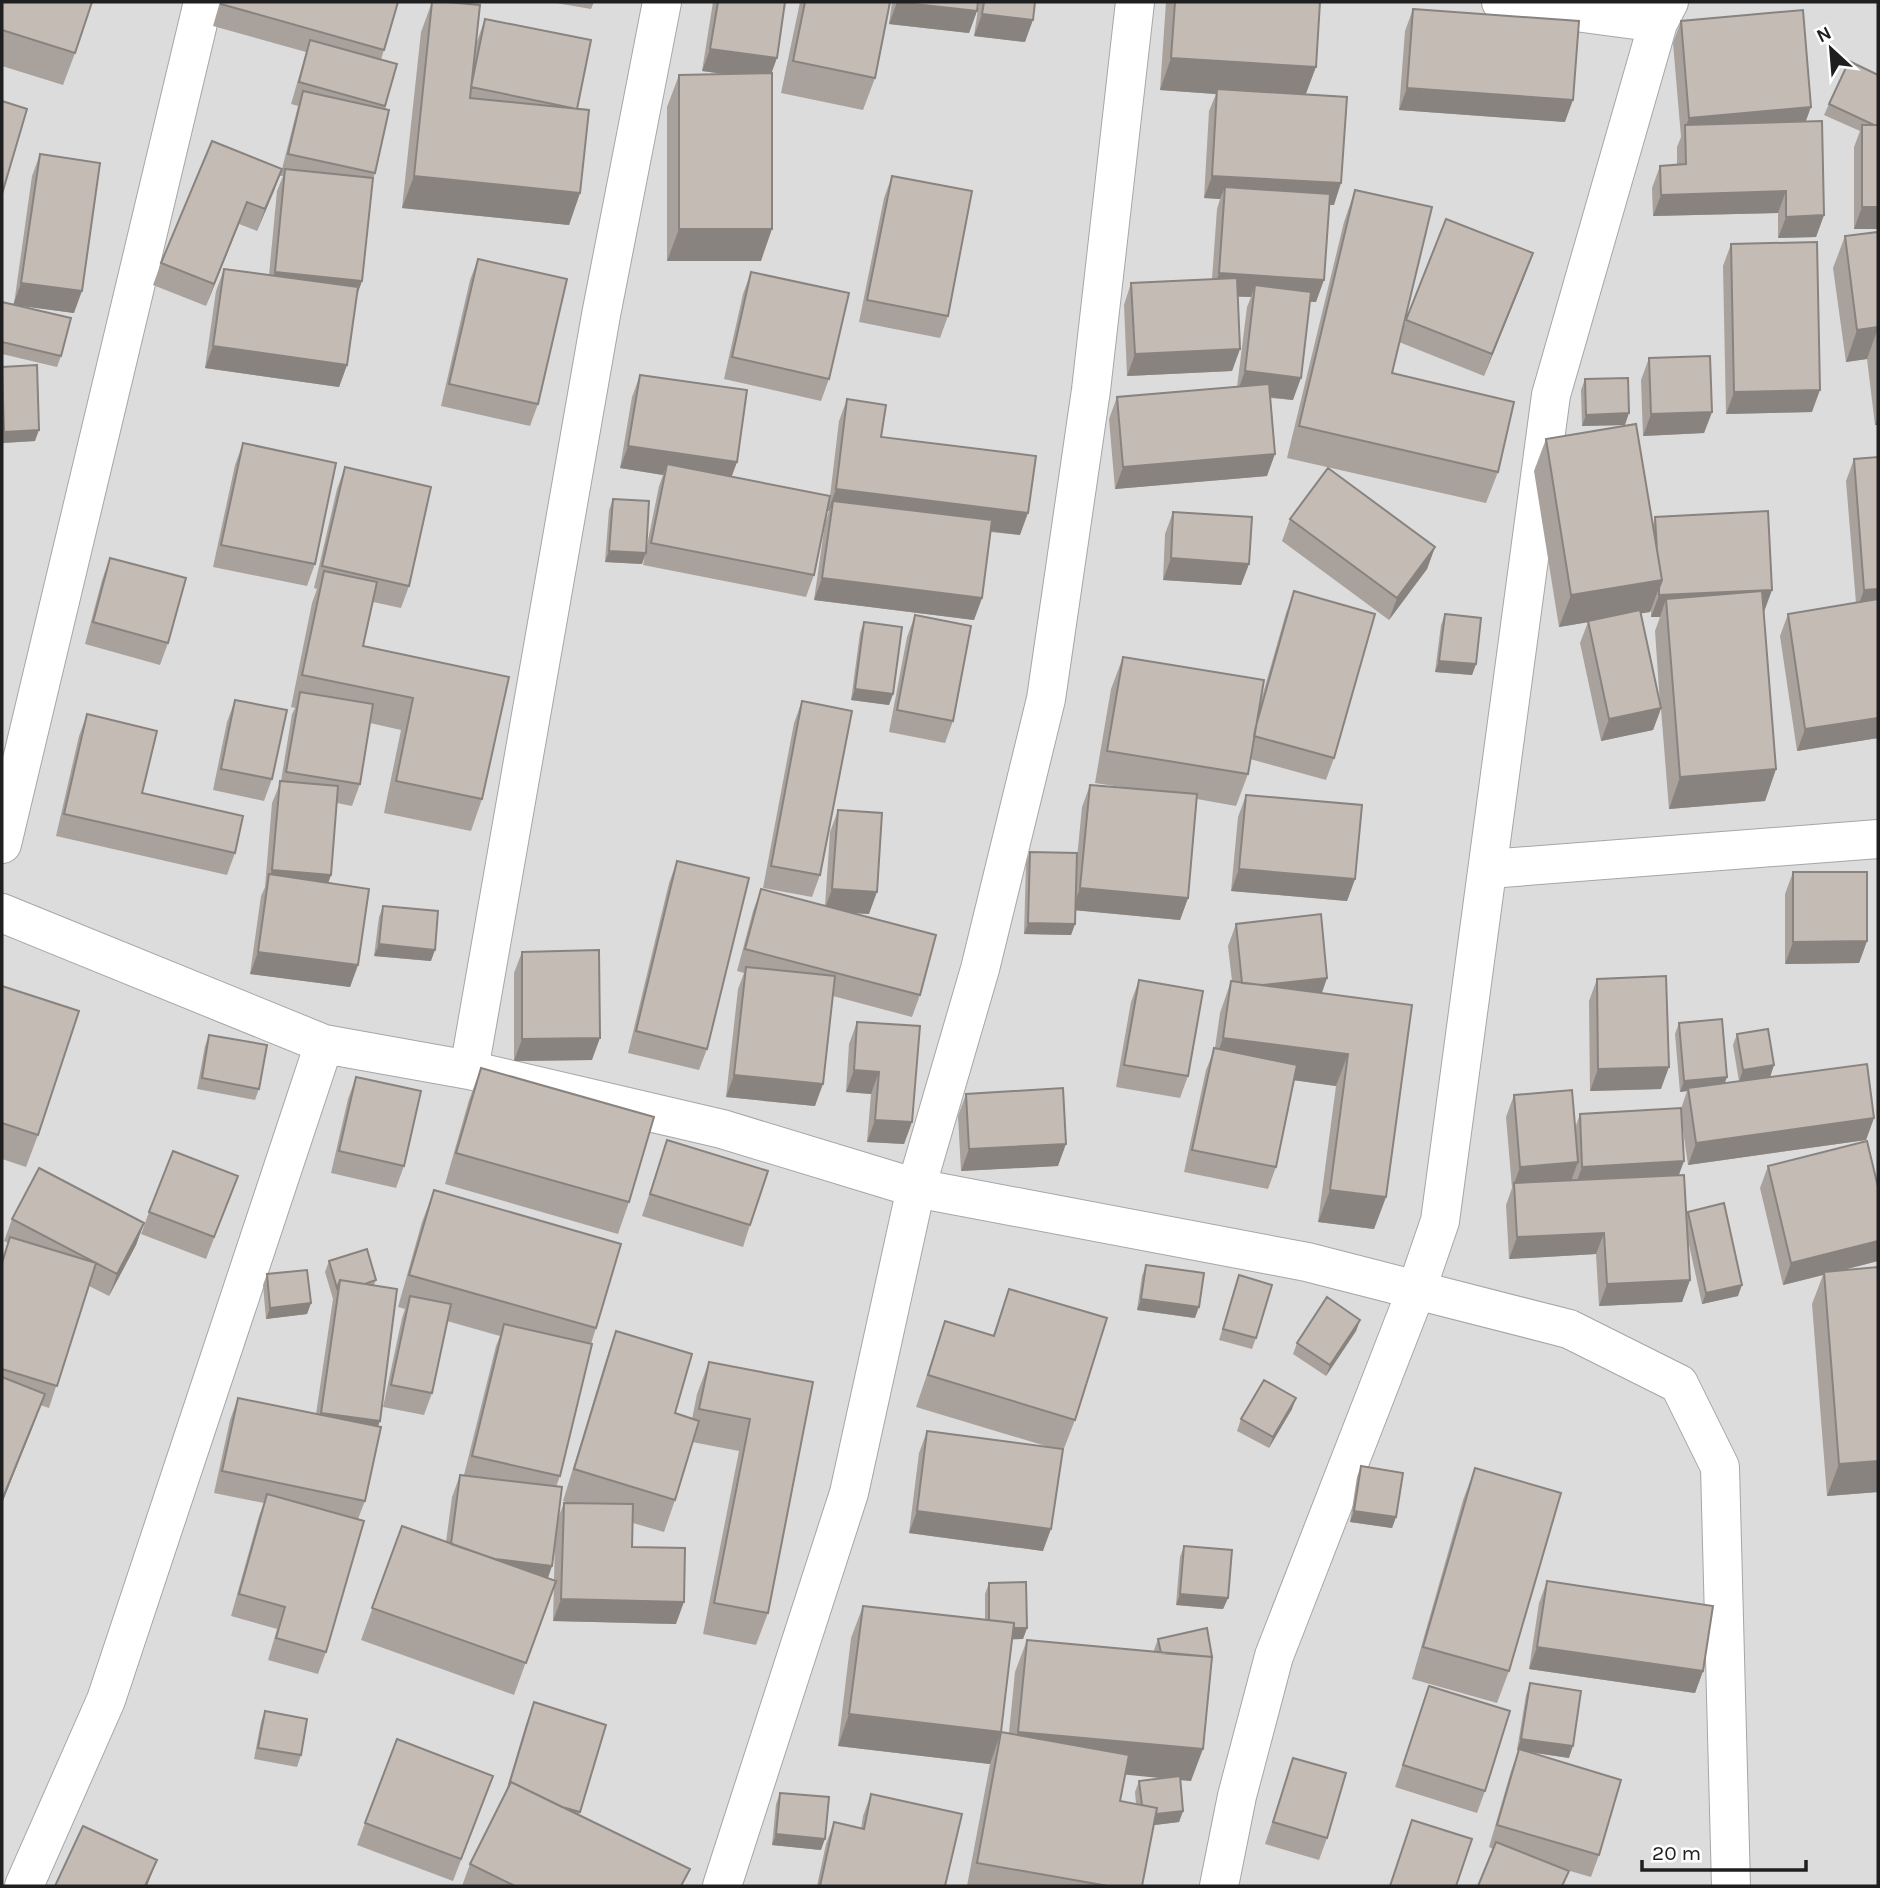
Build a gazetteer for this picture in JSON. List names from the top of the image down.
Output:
{
  "scale_bar": "20 m",
  "north": "top left"
}
